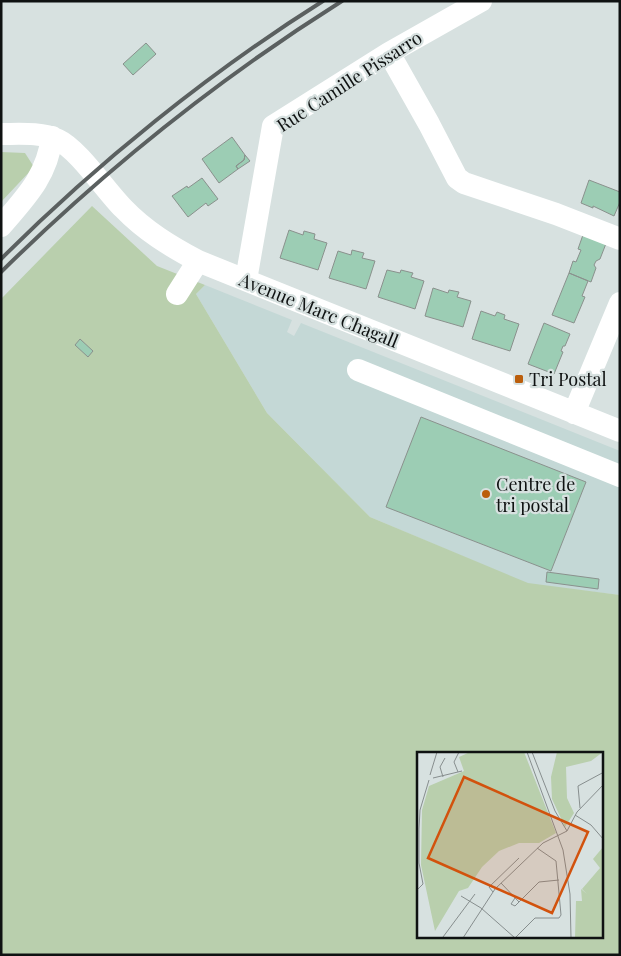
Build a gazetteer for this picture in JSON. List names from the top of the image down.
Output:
{
  "streets": {
    "street": ["Rue Camille Pissarro", "Avenue Marc Chagall"]
  },
  "crossings": [
    ["Rue Camille Pissarro", "Avenue Marc Chagall"]
  ],
  "places": {
    "transit": ["Tri Postal"],
    "other": ["Centre de tri postal"]
  }
}
